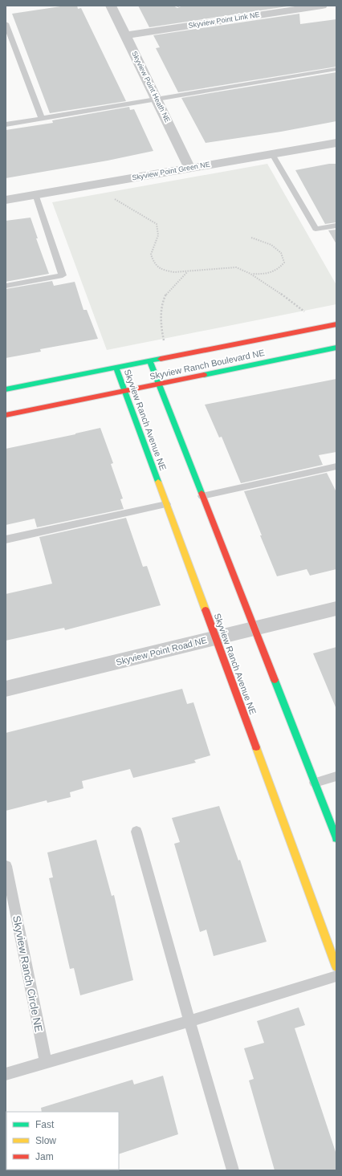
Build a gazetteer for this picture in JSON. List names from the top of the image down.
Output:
{
  "streets": {
    "street": [
      "Skyview Point Link NE",
      "Skyview Point Heath NE",
      "Skyview Point Green NE",
      "Skyview Ranch Boulevard NE",
      "Skyview Ranch Avenue NE",
      "Skyview Point Road NE"
    ],
    "lane": ["Skyview Ranch Circle NE"]
  },
  "crossings": [
    ["Skyview Point Link NE", "Skyview Point Heath NE"],
    ["Skyview Point Heath NE", "Skyview Point Green NE"],
    ["Skyview Ranch Boulevard NE", "Skyview Ranch Avenue NE"],
    ["Skyview Ranch Avenue NE", "Skyview Point Road NE"]
  ],
  "legend": ["Fast", "Slow", "Jam"]
}
